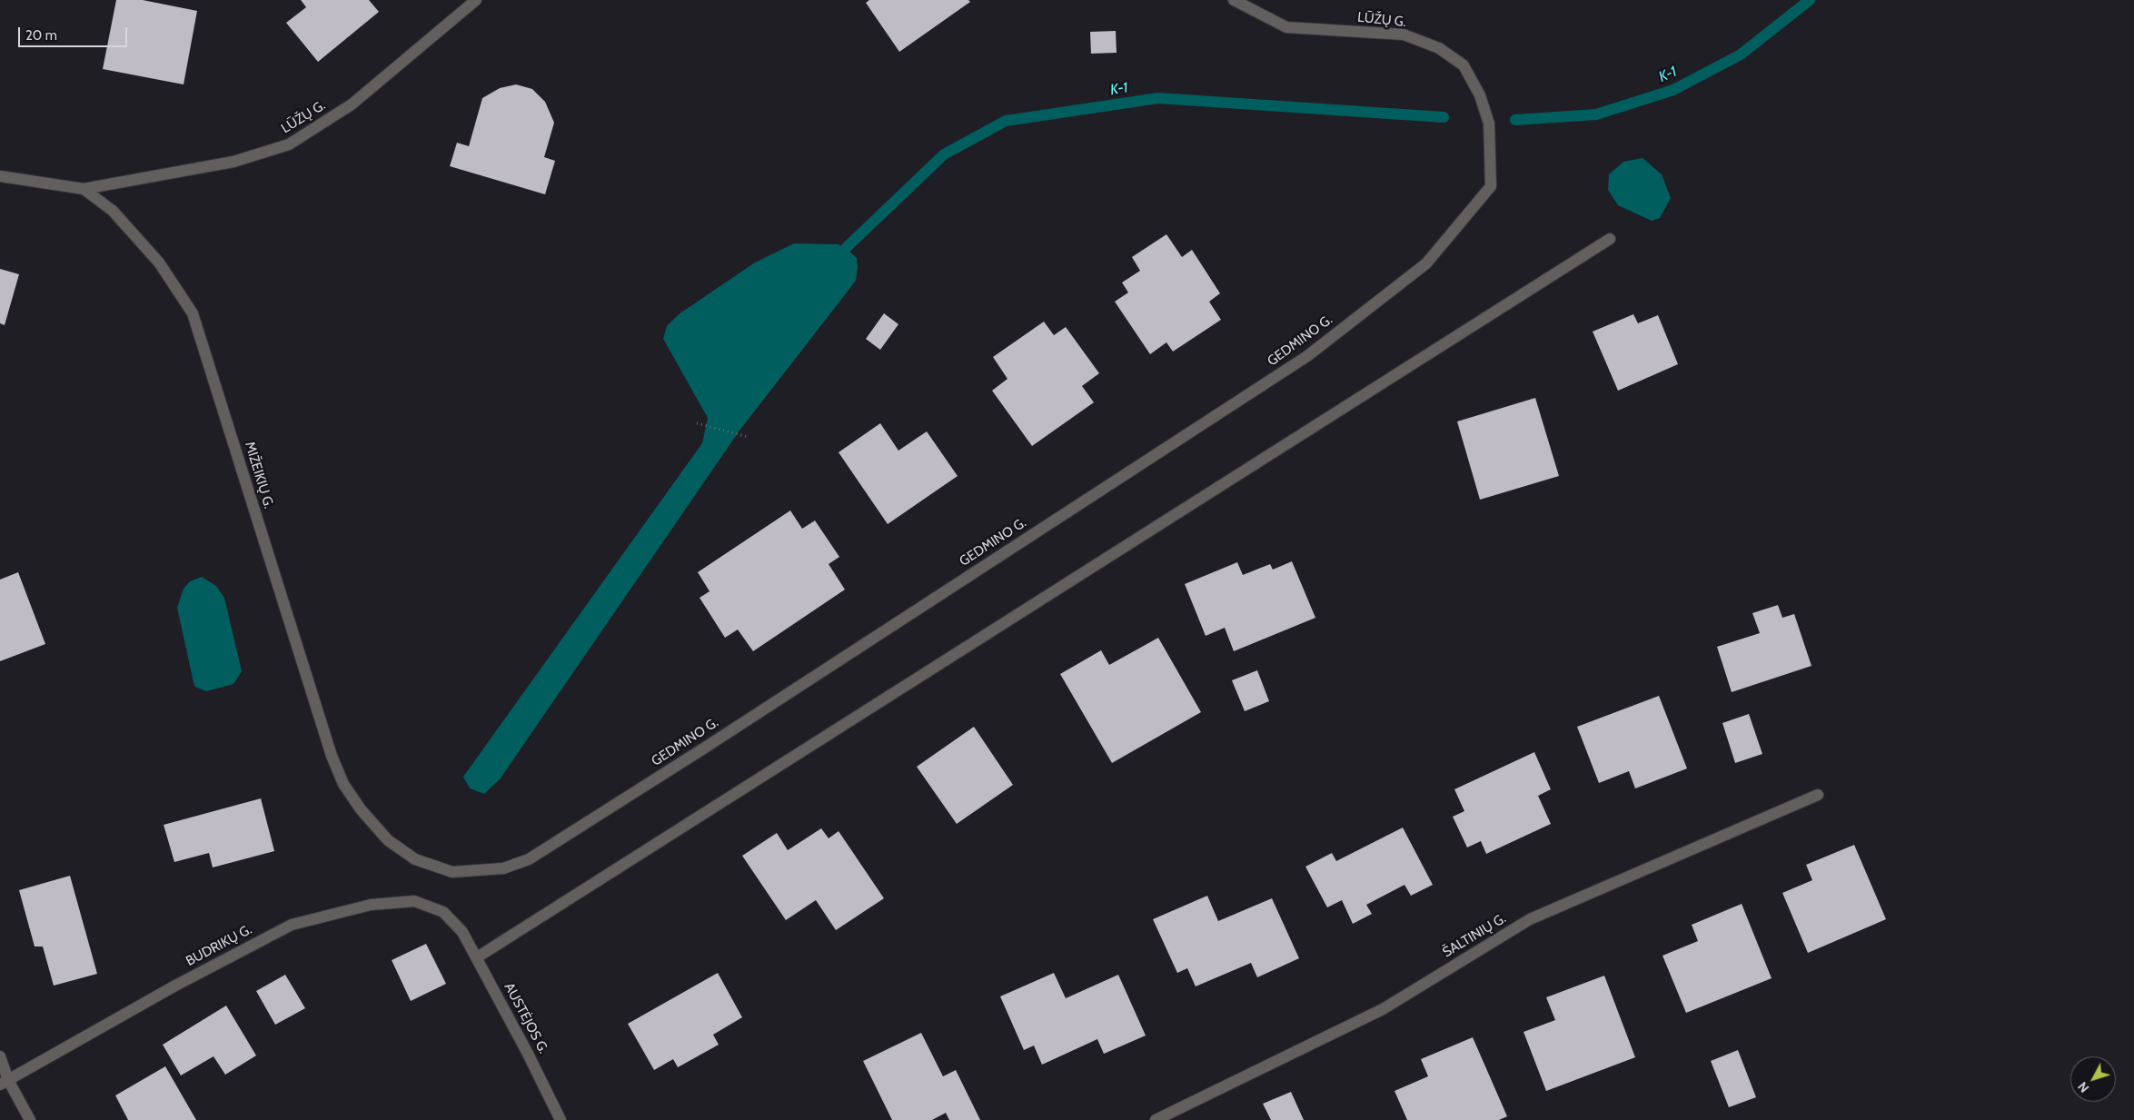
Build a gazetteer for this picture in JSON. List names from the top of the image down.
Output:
{
  "streets": {
    "street": [
      "LŪŽŲ G.",
      "GEDMINO G.",
      "MIŽEIKIŲ G.",
      "ŠALTINIŲ G.",
      "BUDRIKŲ G.",
      "AUSTĖJOS G."
    ]
  },
  "crossings": [
    ["LŪŽŲ G.", "GEDMINO G."],
    ["LŪŽŲ G.", "MIŽEIKIŲ G."],
    ["GEDMINO G.", "MIŽEIKIŲ G."],
    ["BUDRIKŲ G.", "AUSTĖJOS G."]
  ],
  "water": ["K-1"],
  "scale_bar": "20 m",
  "north": "bottom left"
}
